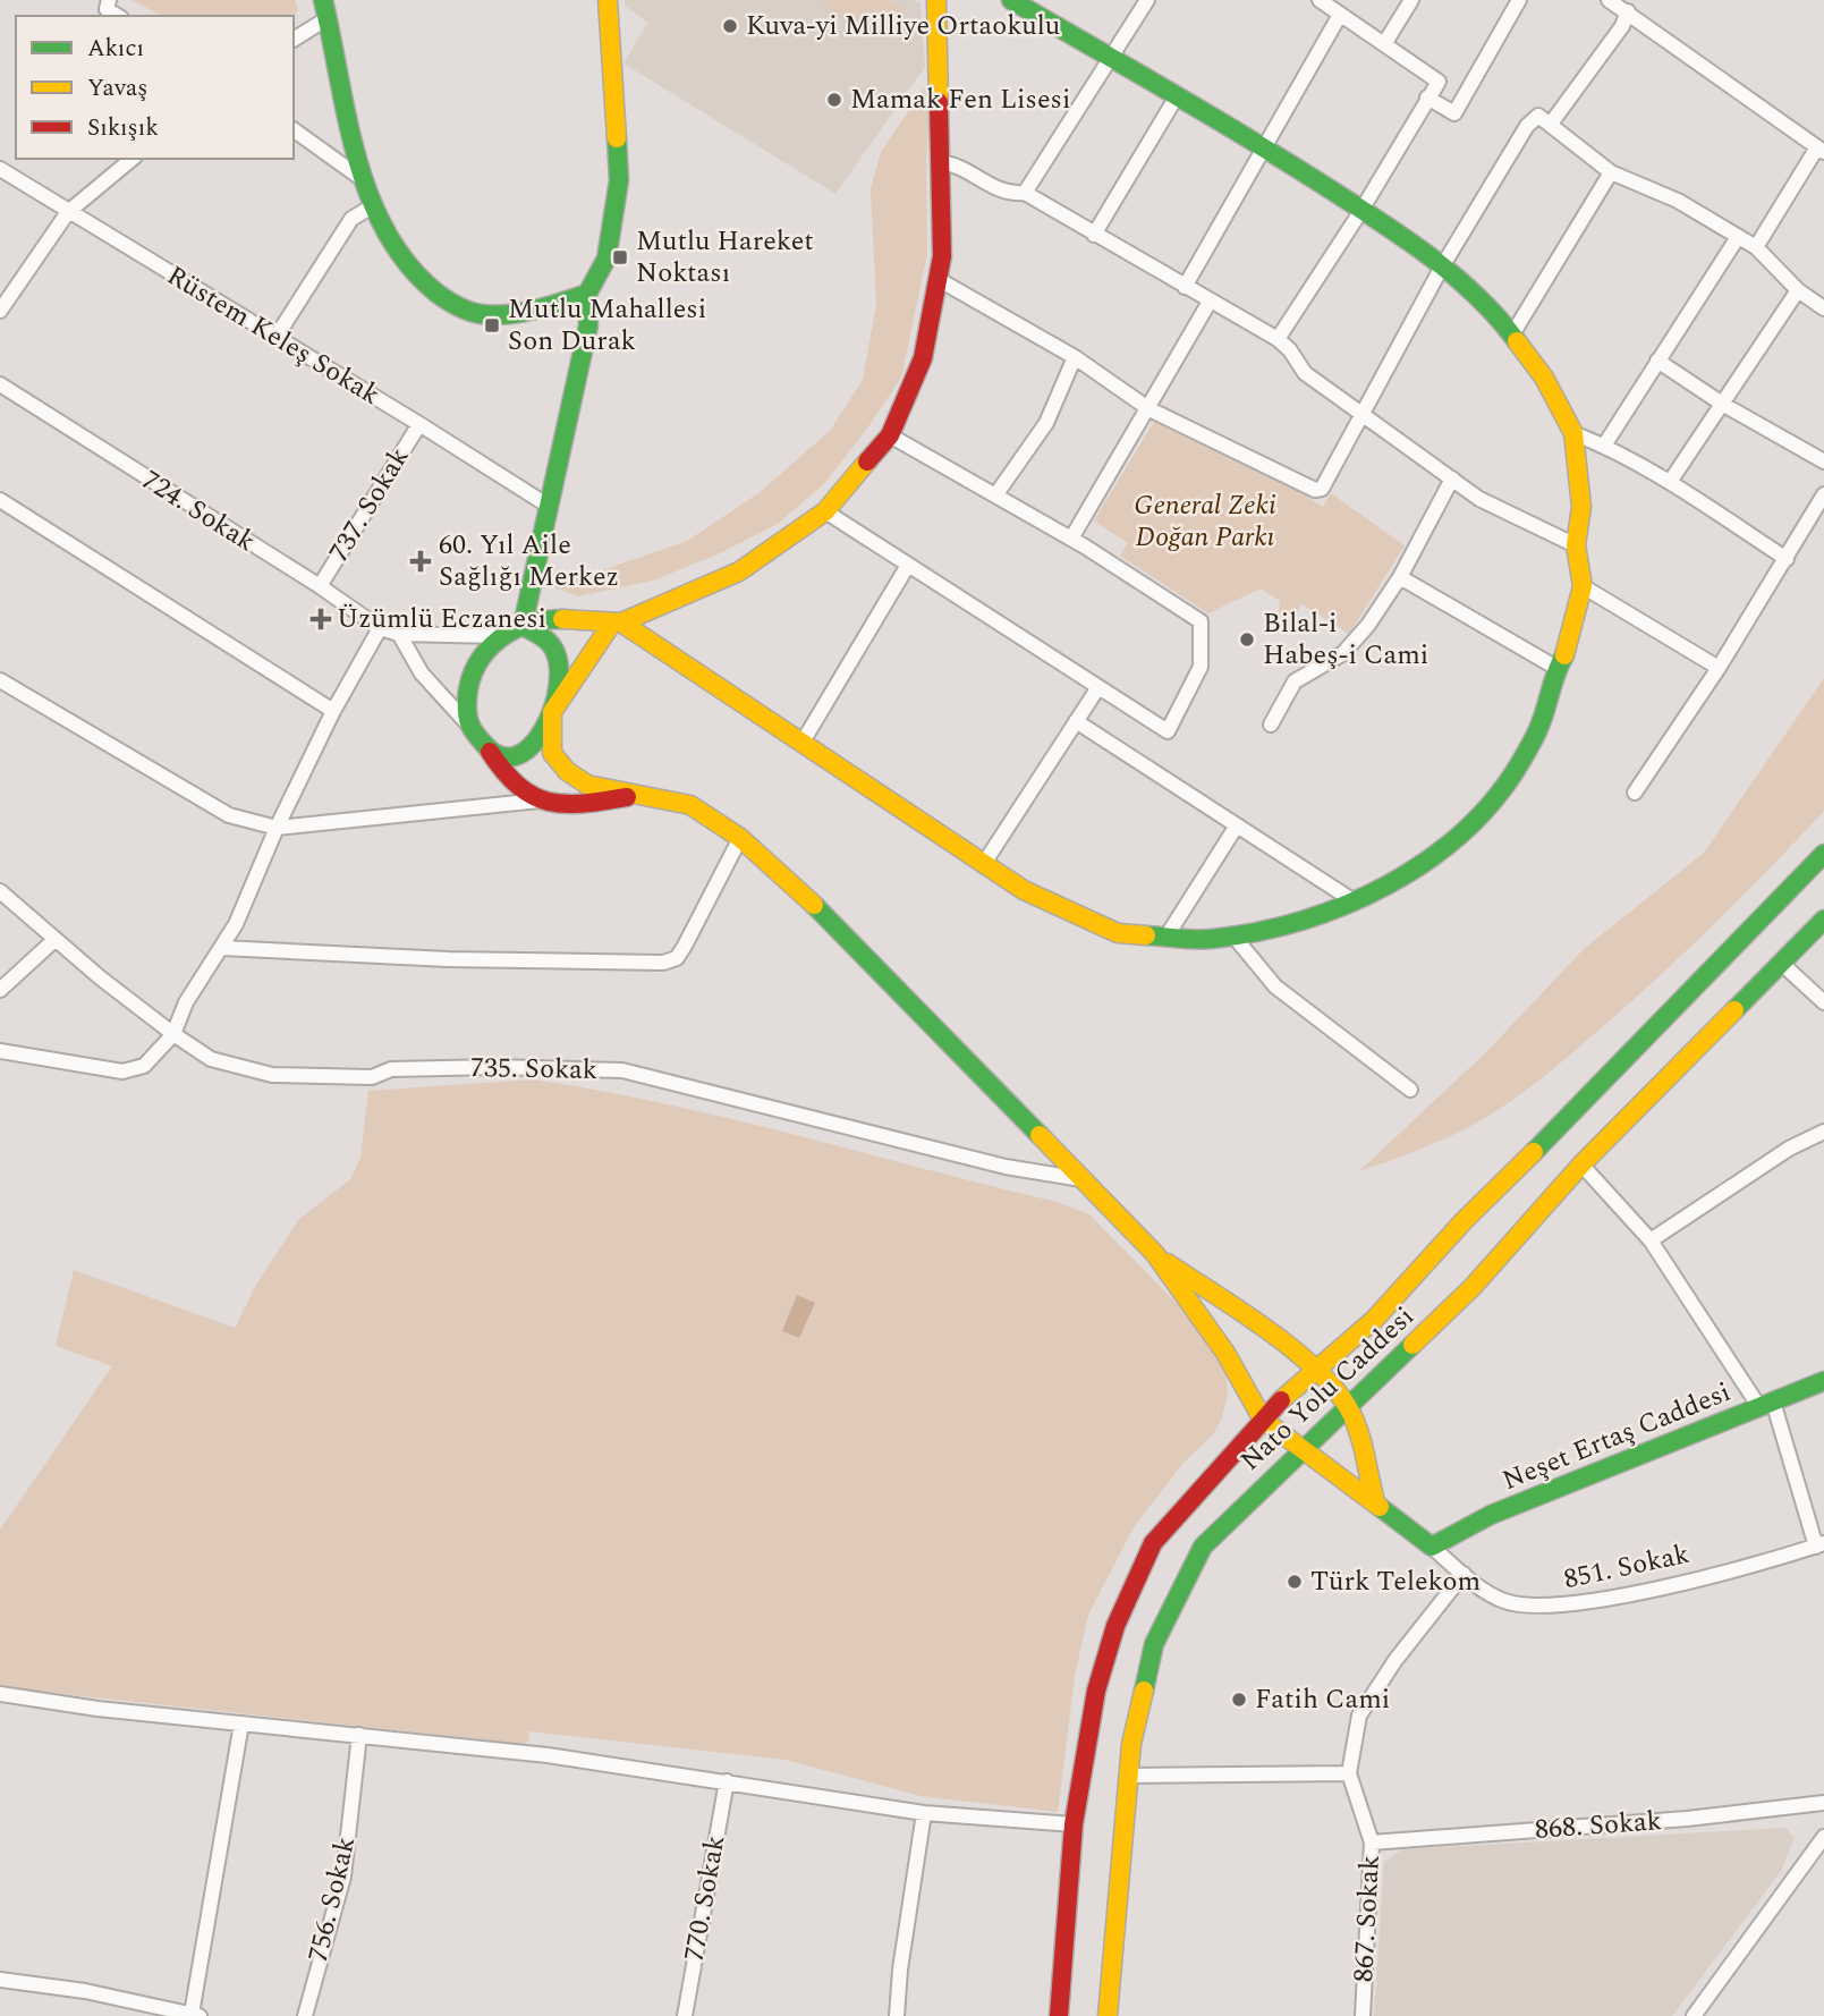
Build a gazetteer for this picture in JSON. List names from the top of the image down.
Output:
{
  "streets": {
    "street": [
      "Rüstem Keleş Sokak",
      "737. Sokak",
      "724. Sokak",
      "735. Sokak",
      "Nato Yolu Caddesi",
      "Neşet Ertaş Caddesi",
      "851. Sokak",
      "868. Sokak",
      "770. Sokak",
      "756. Sokak",
      "867. Sokak"
    ]
  },
  "crossings": [
    ["Rüstem Keleş Sokak", "737. Sokak"],
    ["737. Sokak", "724. Sokak"],
    ["Nato Yolu Caddesi", "851. Sokak"],
    ["Neşet Ertaş Caddesi", "851. Sokak"],
    ["851. Sokak", "867. Sokak"],
    ["868. Sokak", "867. Sokak"]
  ],
  "parks": ["General Zeki Doğan Parkı"],
  "places": {
    "other": [
      "Kuva-yi Milliye Ortaokulu",
      "Mamak Fen Lisesi",
      "Bilal-i Habeş-i Cami",
      "Türk Telekom",
      "Fatih Cami"
    ],
    "transit": ["Mutlu Hareket Noktası", "Mutlu Mahallesi Son Durak"],
    "health": ["60. Yıl Aile Sağlığı Merkez", "Üzümlü Eczanesi"]
  },
  "legend": ["Akıcı", "Yavaş", "Sıkışık"]
}
